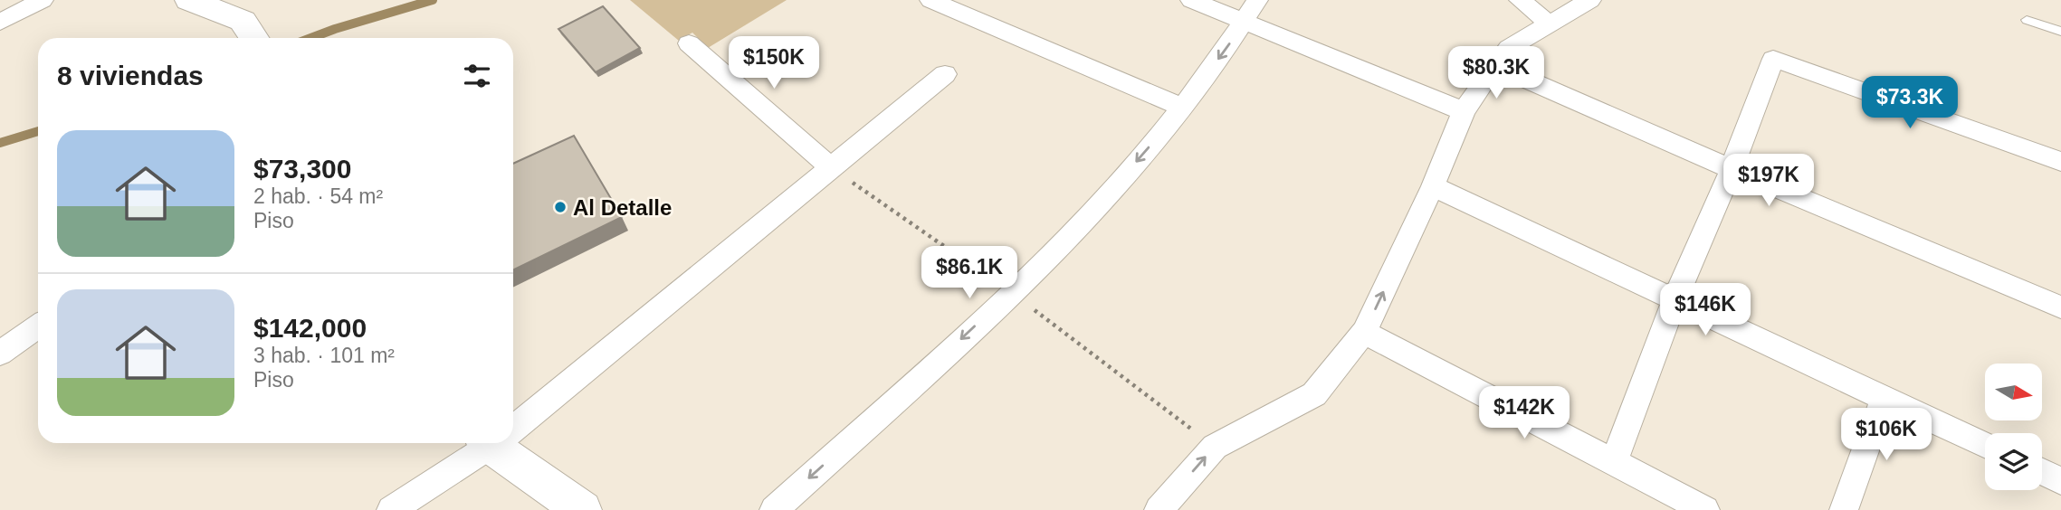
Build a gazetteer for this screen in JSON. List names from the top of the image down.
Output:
{
  "places": ["Al Detalle"],
  "north": "right",
  "page": {
    "price": [
      "$150K",
      "$80.3K",
      "$73.3K",
      "$197K",
      "$86.1K",
      "$146K",
      "$142K",
      "$106K"
    ],
    "heading": "8 viviendas",
    "list": [
      {
        "name": "$73,300",
        "note": "2 hab. · 54 m² · Piso"
      },
      {
        "name": "$142,000",
        "note": "3 hab. · 101 m² · Piso"
      }
    ]
  }
}
